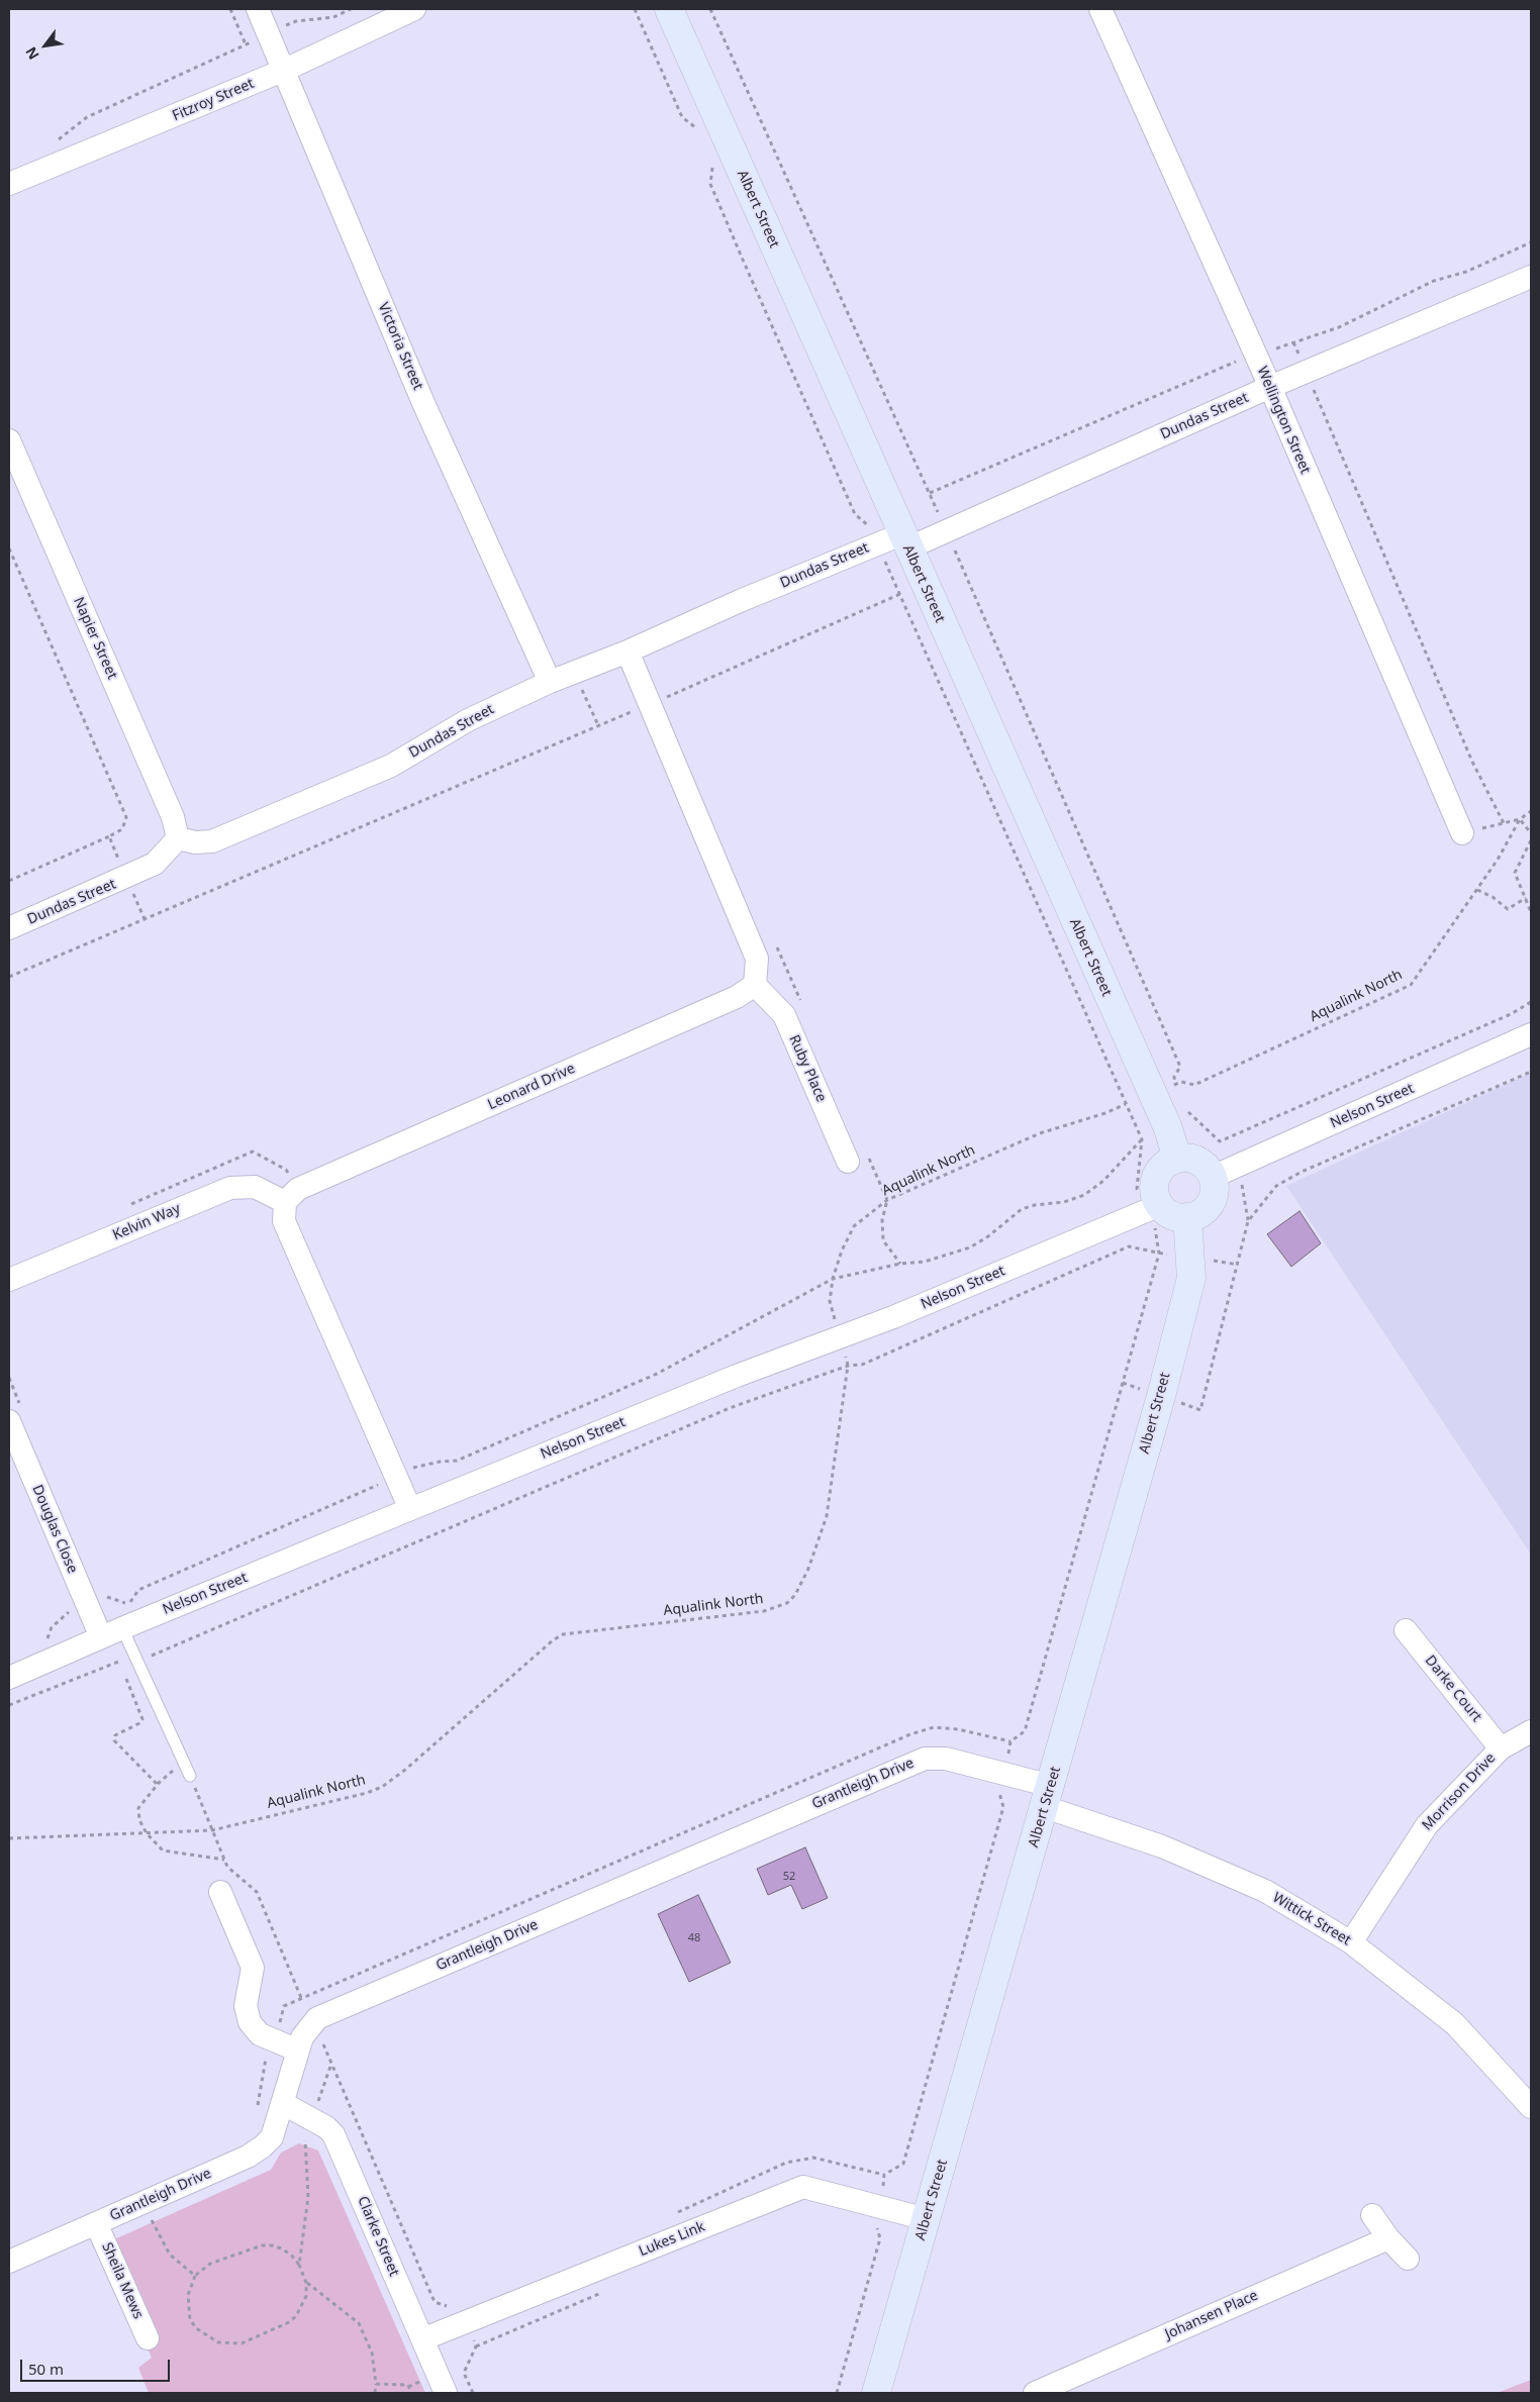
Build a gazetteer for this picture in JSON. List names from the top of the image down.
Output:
{
  "streets": {
    "street": [
      "Fitzroy Street",
      "Albert Street",
      "Victoria Street",
      "Dundas Street",
      "Wellington Street",
      "Napier Street",
      "Ruby Place",
      "Leonard Drive",
      "Nelson Street",
      "Kelvin Way",
      "Douglas Close",
      "Darke Court",
      "Grantleigh Drive",
      "Morrison Drive",
      "Wittick Street",
      "Clarke Street",
      "Lukes Link",
      "Sheila Mews",
      "Johansen Place"
    ],
    "path": ["Aqualink North"]
  },
  "crossings": [
    ["Fitzroy Street", "Victoria Street"],
    ["Albert Street", "Dundas Street"],
    ["Albert Street", "Nelson Street"],
    ["Albert Street", "Grantleigh Drive"],
    ["Albert Street", "Wittick Street"],
    ["Albert Street", "Lukes Link"],
    ["Victoria Street", "Dundas Street"],
    ["Dundas Street", "Wellington Street"],
    ["Dundas Street", "Napier Street"],
    ["Aqualink North", "Nelson Street"],
    ["Ruby Place", "Leonard Drive"],
    ["Leonard Drive", "Kelvin Way"],
    ["Nelson Street", "Douglas Close"],
    ["Darke Court", "Morrison Drive"],
    ["Grantleigh Drive", "Wittick Street"],
    ["Grantleigh Drive", "Clarke Street"],
    ["Grantleigh Drive", "Sheila Mews"],
    ["Morrison Drive", "Wittick Street"],
    ["Clarke Street", "Lukes Link"]
  ],
  "house_numbers": ["52", "48"],
  "scale_bar": "50 m",
  "north": "bottom left"
}
